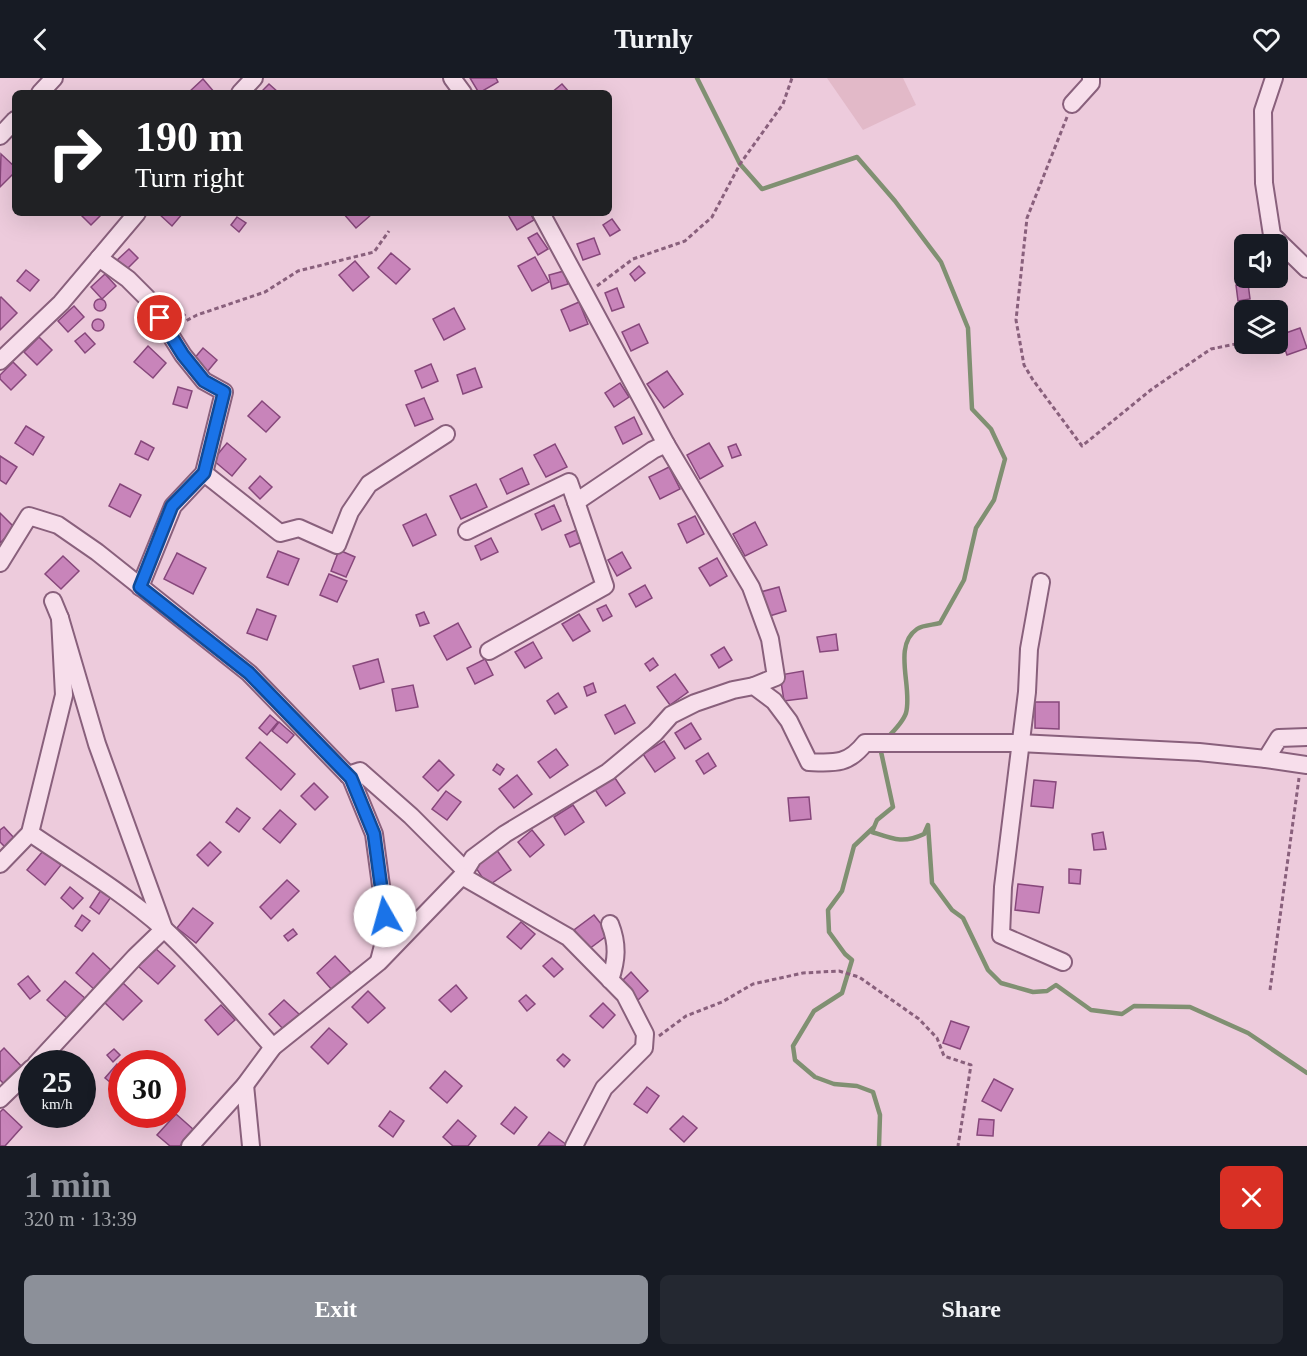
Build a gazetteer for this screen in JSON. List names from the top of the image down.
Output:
{
  "page": {
    "header": "Turnly",
    "turn": ["190 m", "Turn right"],
    "speed": "25 km/h",
    "limit": "30",
    "heading": ["1 min", "320 m · 13:39"],
    "buttons": ["Exit", "Share"]
  }
}
